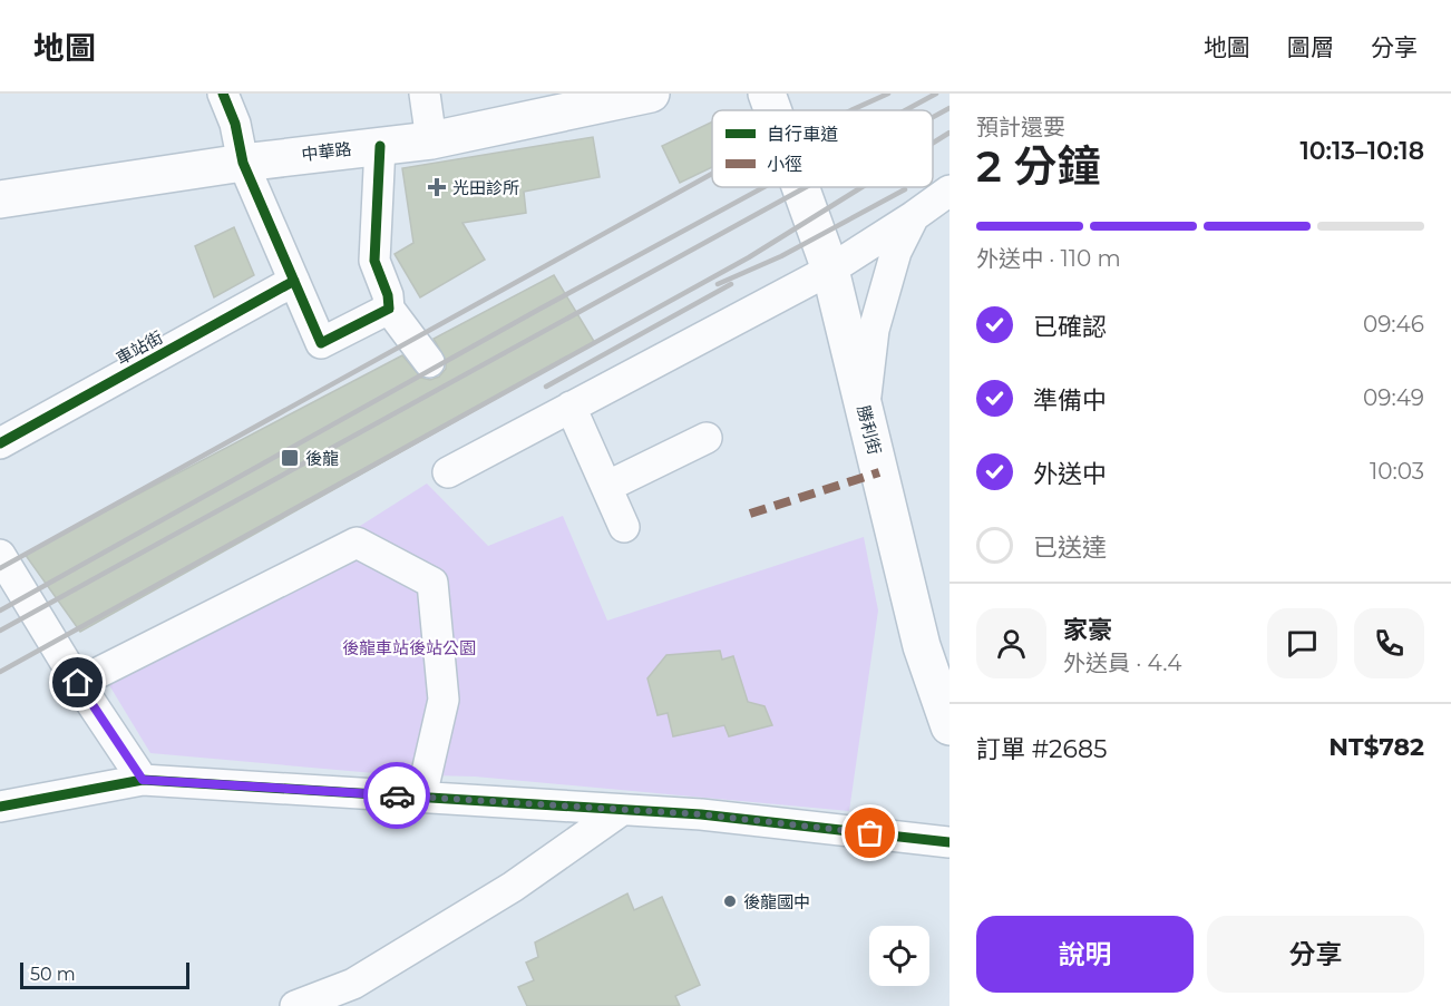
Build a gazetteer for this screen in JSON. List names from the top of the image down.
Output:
{
  "streets": {
    "main road": ["中華路", "勝利街"],
    "street": ["車站街"]
  },
  "parks": ["後龍車站後站公園"],
  "places": {
    "health": ["光田診所"],
    "transit": ["後龍"],
    "other": ["後龍國中"]
  },
  "legend": ["自行車道", "小徑"],
  "scale_bar": "50 m",
  "page": {
    "header": "地圖",
    "nav": ["地圖", "圖層", "分享"],
    "heading": ["2 分鐘", "預計還要", "10:13–10:18"],
    "panel": [
      "家豪",
      "外送員 · 4.4",
      "訂單 #2685",
      "NT$782"
    ],
    "bar": "外送中 · 110 m",
    "list": [
      ["已確認", "09:46"],
      ["準備中", "09:49"],
      ["外送中", "10:03"],
      "已送達"
    ],
    "buttons": ["說明", "分享"],
    "scale": "50 m"
  }
}
